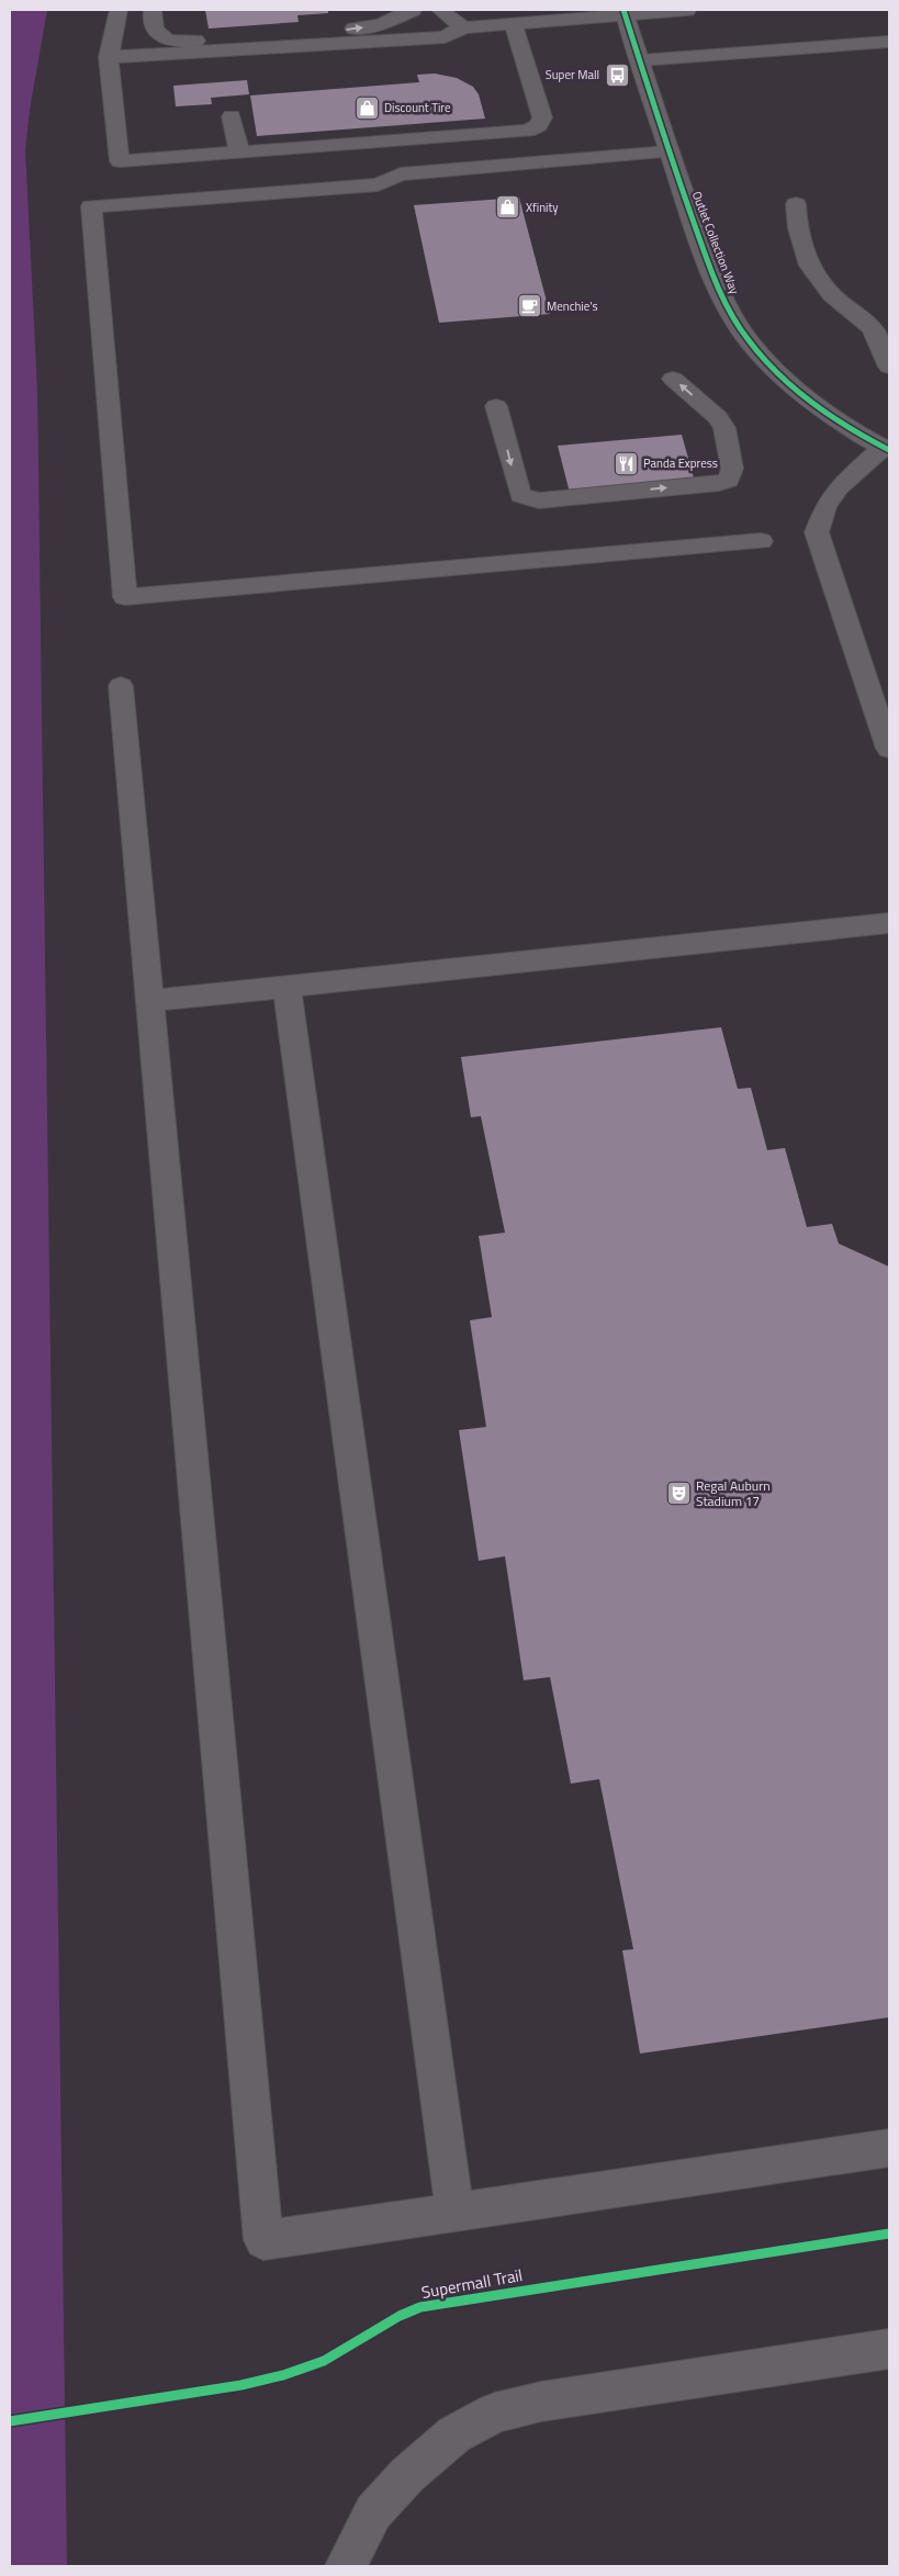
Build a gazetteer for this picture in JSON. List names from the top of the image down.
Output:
{
  "streets": {
    "street": ["Outlet Collection Way"],
    "cycle path": ["Supermall Trail"]
  },
  "places": {
    "bus stop": ["Super Mall"],
    "shop": ["Discount Tire", "Xfinity"],
    "cafe": ["Menchie's"],
    "restaurant": ["Panda Express"],
    "theatre": ["Regal Auburn Stadium 17"]
  }
}
